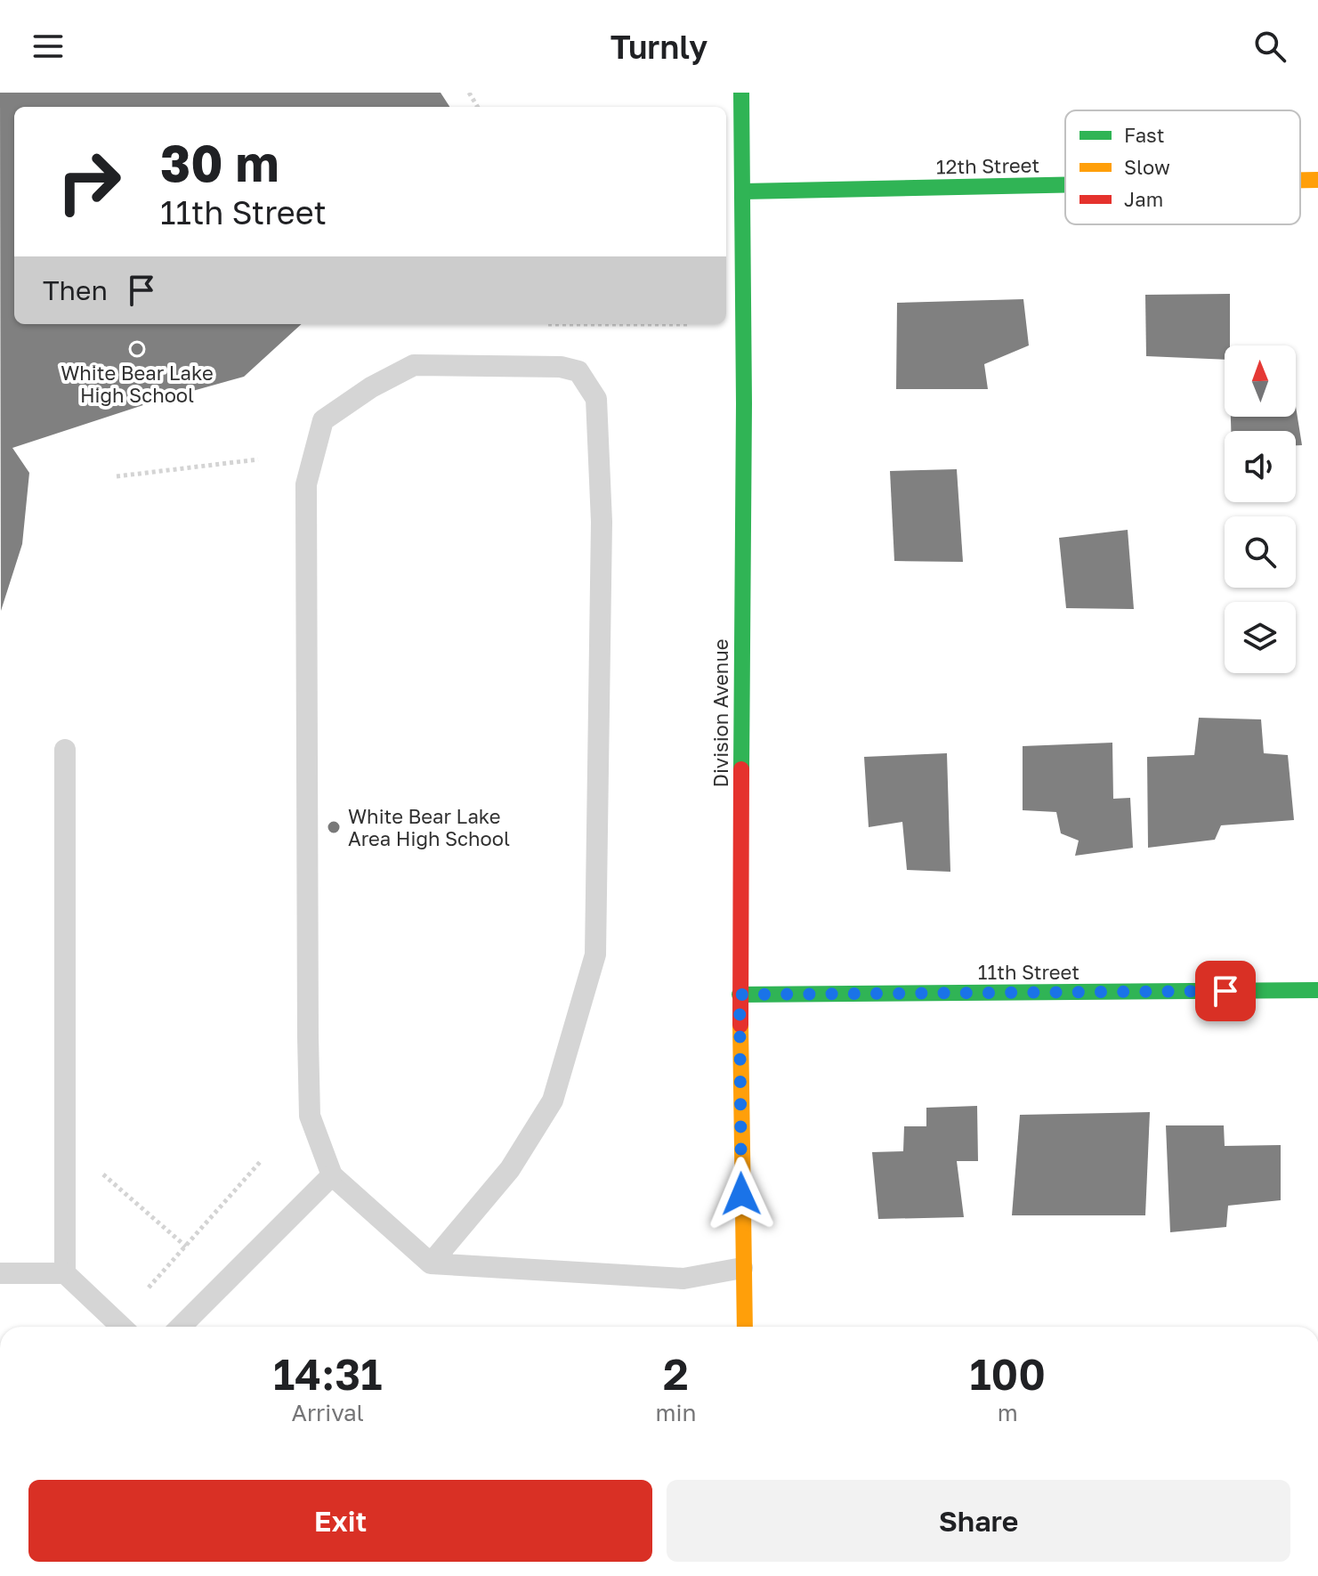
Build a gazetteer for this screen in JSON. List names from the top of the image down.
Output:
{
  "streets": {
    "street": ["12th Street", "Division Avenue", "11th Street"]
  },
  "crossings": [
    ["12th Street", "Division Avenue"],
    ["Division Avenue", "11th Street"]
  ],
  "places": ["White Bear Lake High School", "White Bear Lake Area High School"],
  "legend": ["Fast", "Slow", "Jam"],
  "north": "top",
  "page": {
    "header": "Turnly",
    "turn": ["30 m", "11th Street"],
    "then": "Then",
    "eta": [
      "14:31",
      "Arrival",
      "2",
      "min",
      "100",
      "m"
    ],
    "buttons": ["Exit", "Share"]
  }
}
